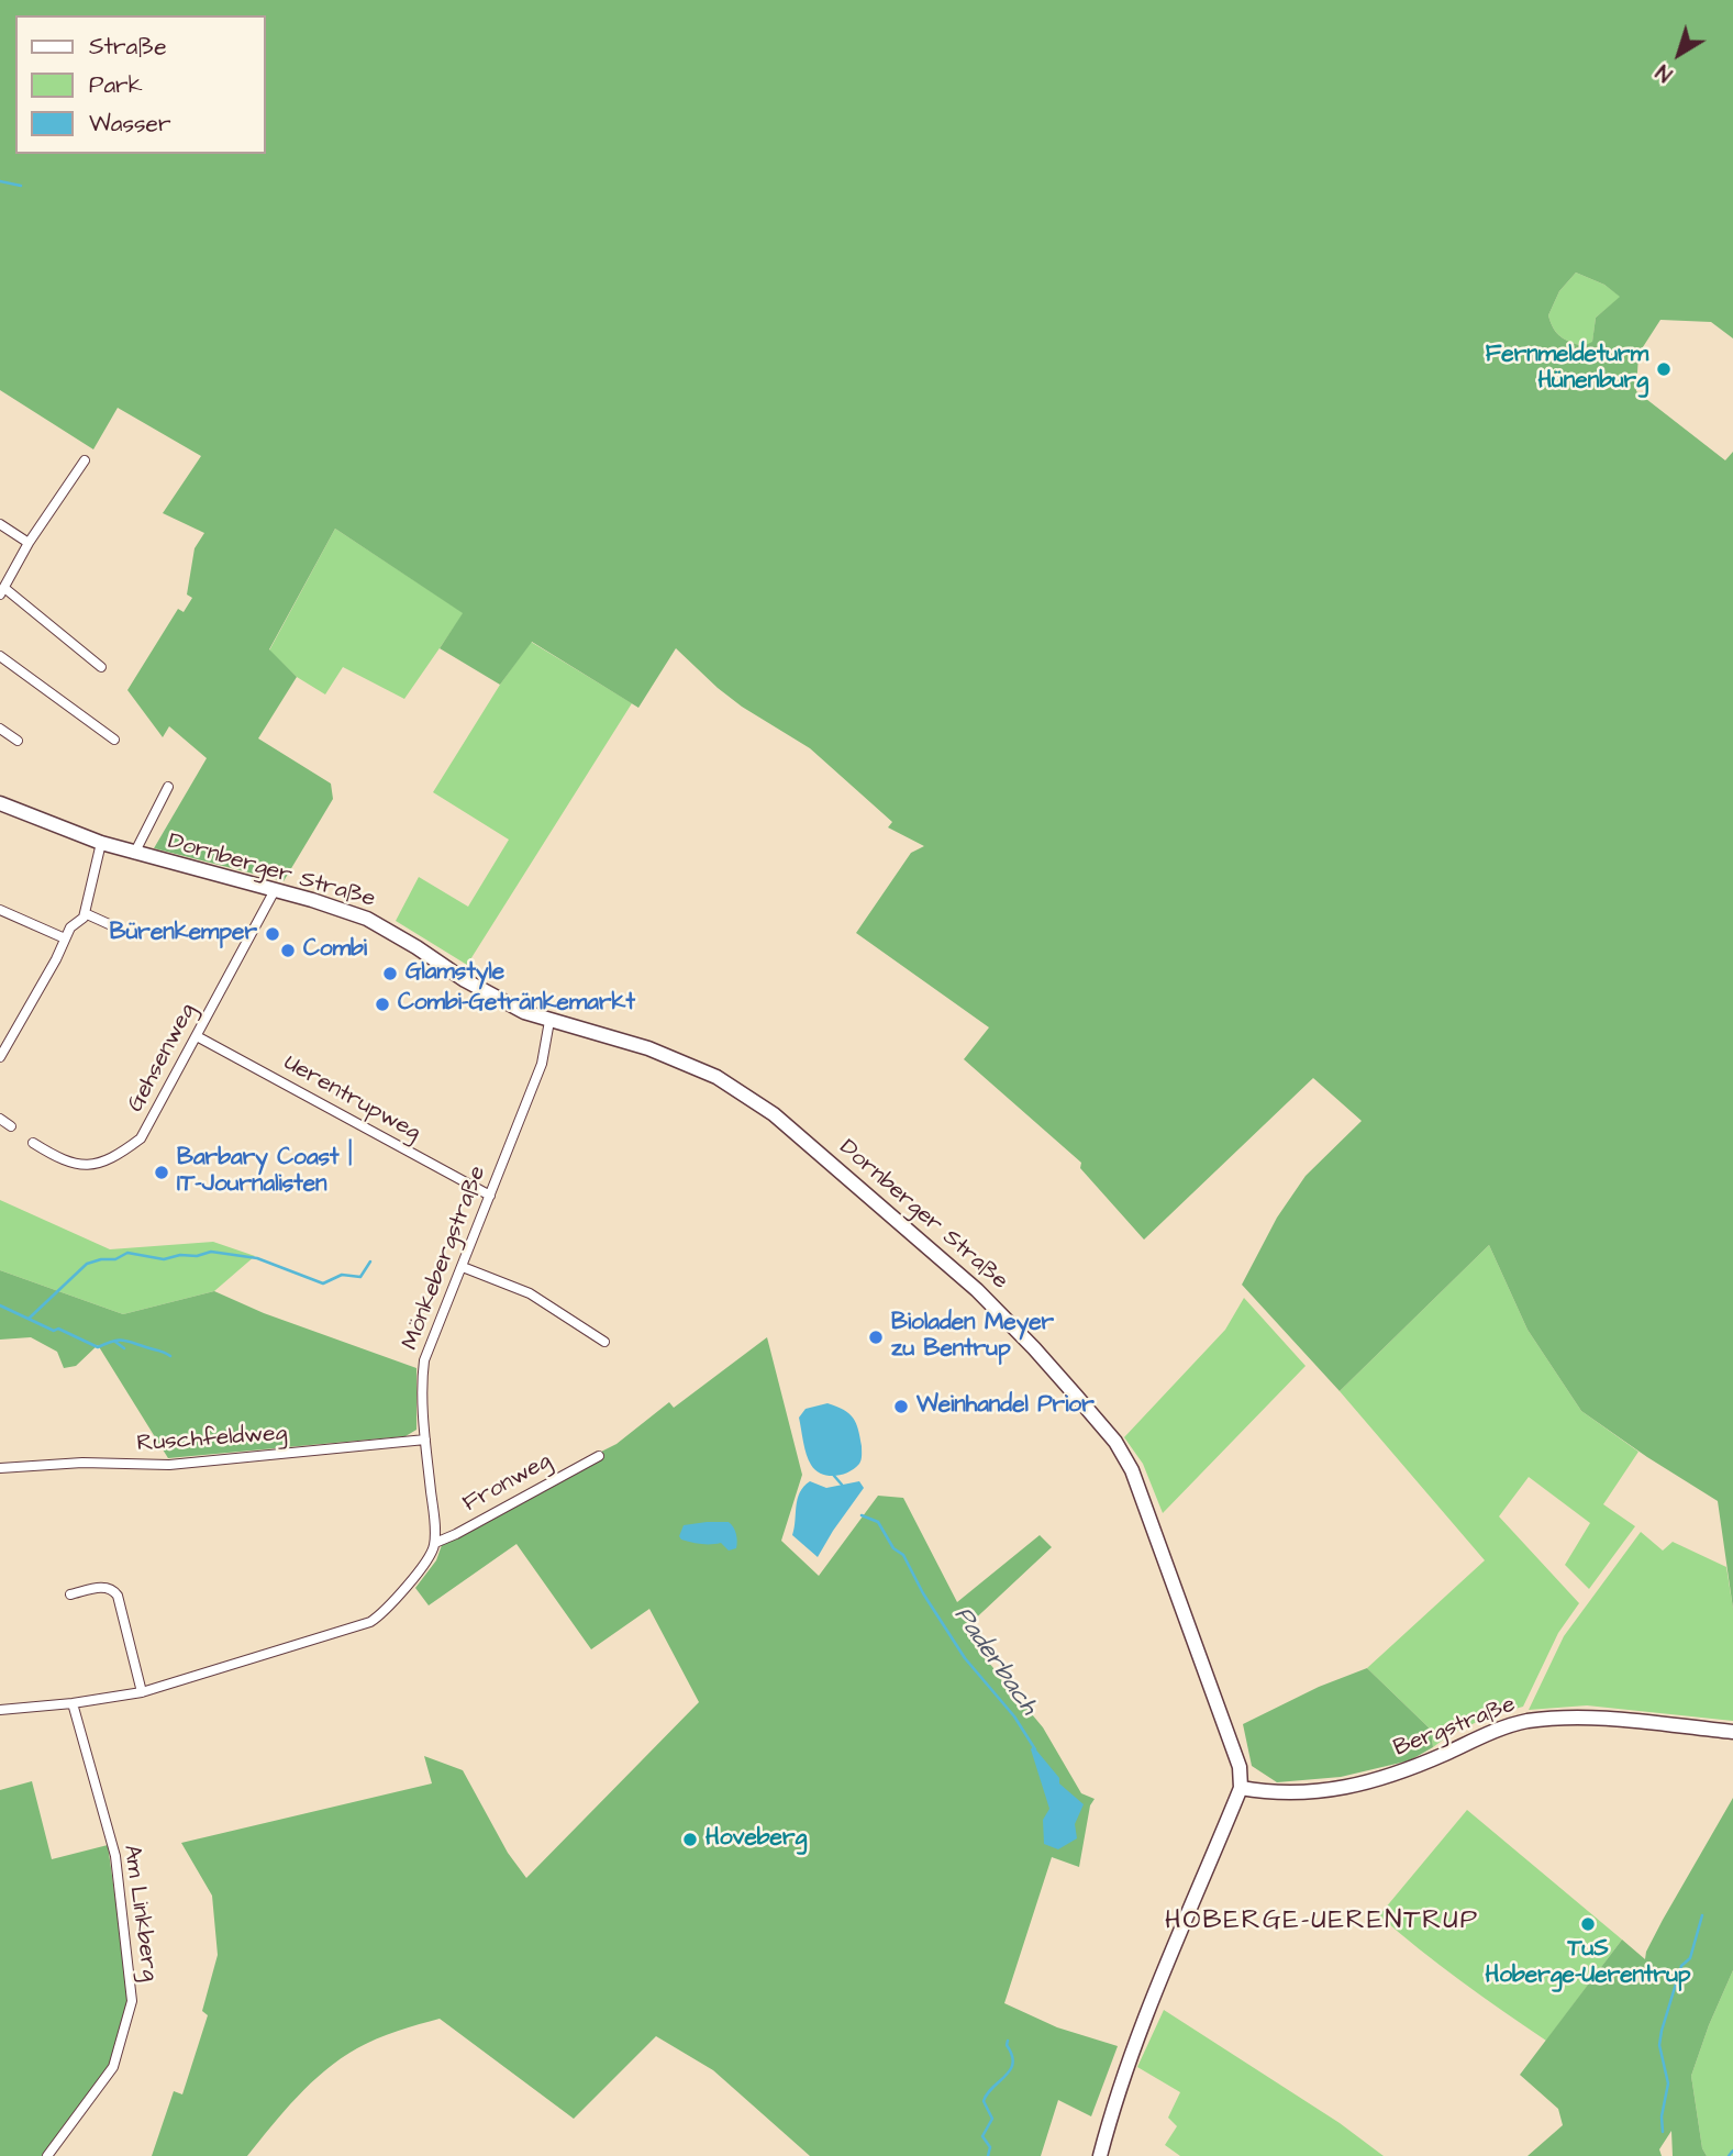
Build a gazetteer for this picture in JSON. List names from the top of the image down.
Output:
{
  "streets": {
    "main road": ["Dornberger Straße", "Bergstraße"],
    "street": [
      "Gehsenweg",
      "Uerentrupweg",
      "Mönkebergstraße",
      "Ruschfeldweg",
      "Fronweg",
      "Am Linkberg"
    ]
  },
  "crossings": [
    ["Dornberger Straße", "Gehsenweg"],
    ["Dornberger Straße", "Mönkebergstraße"],
    ["Dornberger Straße", "Bergstraße"],
    ["Gehsenweg", "Uerentrupweg"],
    ["Uerentrupweg", "Mönkebergstraße"],
    ["Mönkebergstraße", "Ruschfeldweg"],
    ["Mönkebergstraße", "Fronweg"]
  ],
  "districts": ["HOBERGE-UERENTRUP"],
  "water": ["Paderbach"],
  "places": [
    "Fernmeldeturm Hünenburg",
    "Bürenkemper",
    "Combi",
    "Glamstyle",
    "Combi-Getränkemarkt",
    "Barbary Coast | IT-Journalisten",
    "Bioladen Meyer zu Bentrup",
    "Weinhandel Prior",
    "Hoveberg",
    "TuS Hoberge-Uerentrup"
  ],
  "legend": ["Straße", "Park", "Wasser"],
  "north": "bottom left"
}
